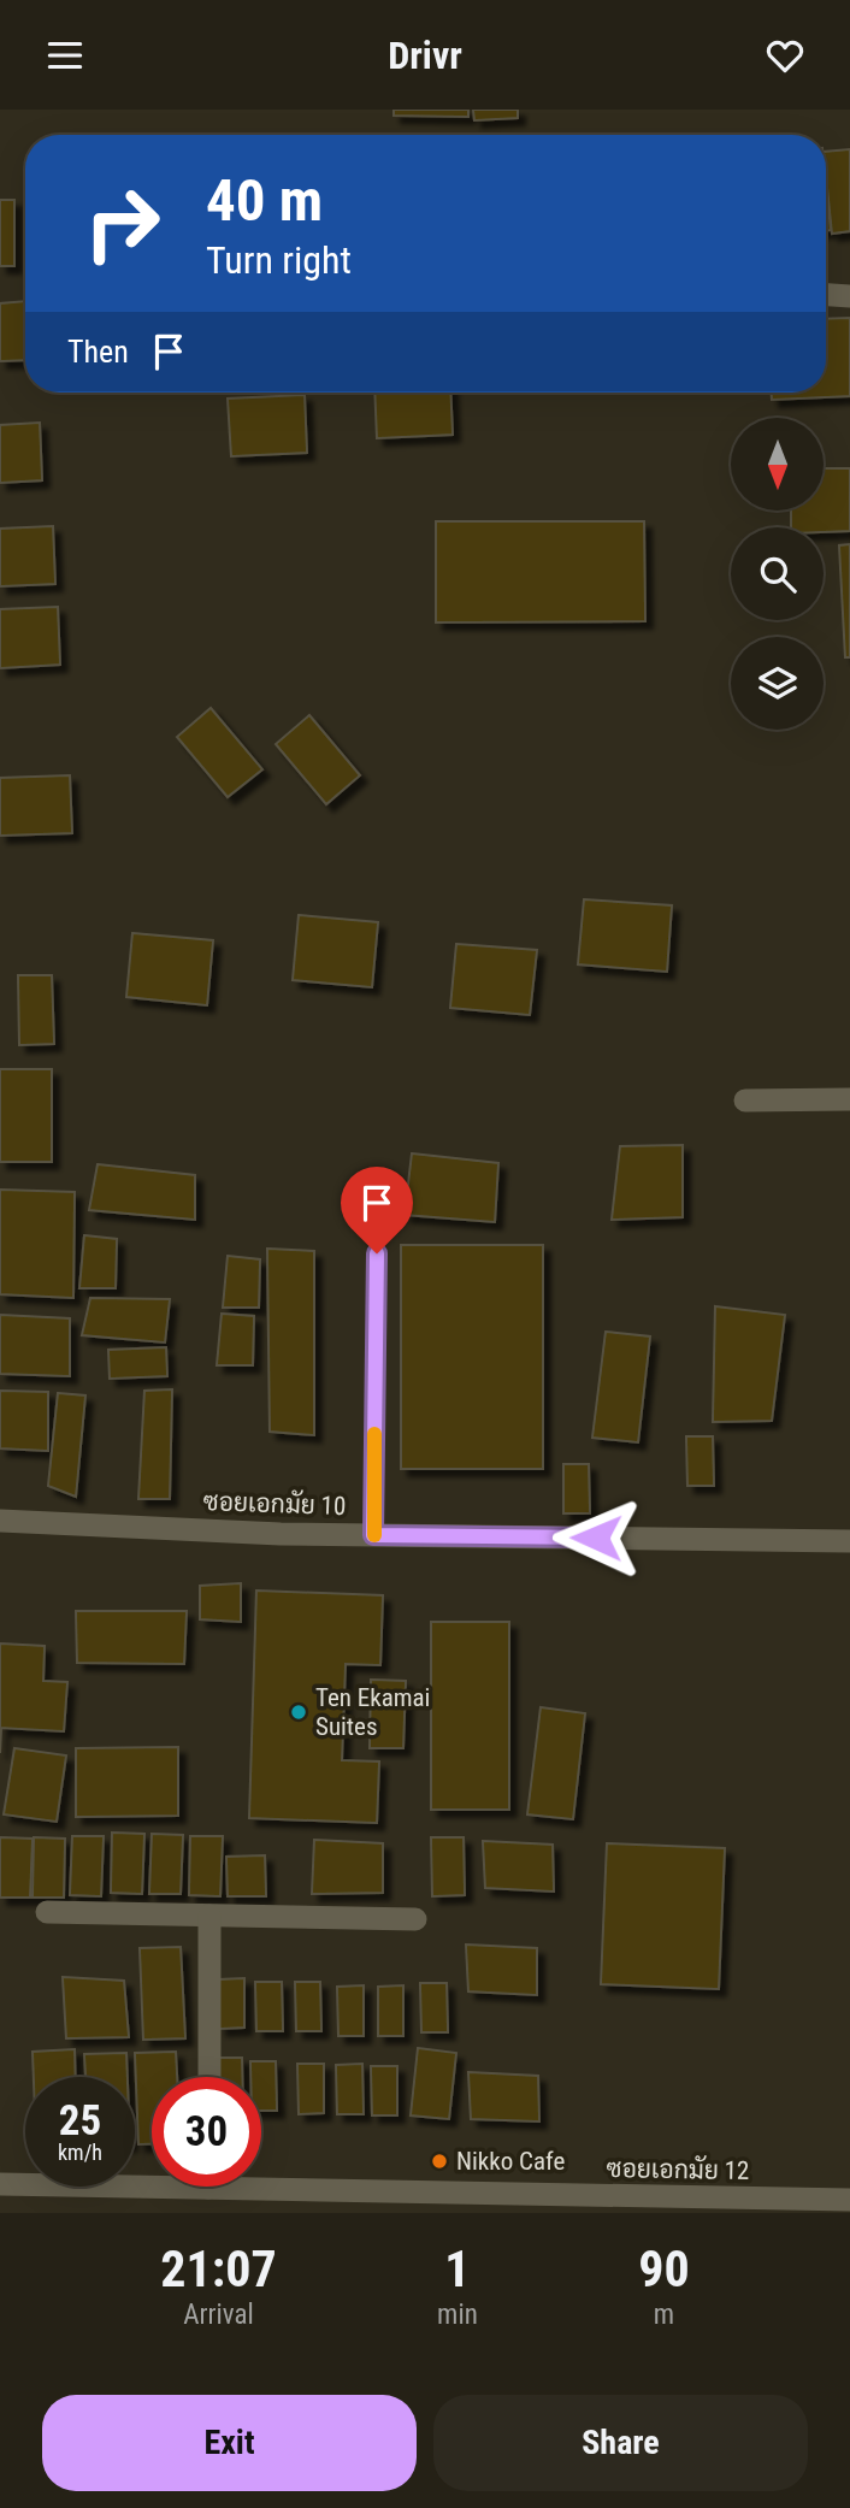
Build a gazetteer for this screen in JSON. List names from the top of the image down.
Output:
{
  "streets": {
    "street": ["ซอยเอกมัย 10", "ซอยเอกมัย 12"]
  },
  "places": ["Ten Ekamai Suites", "Nikko Cafe"],
  "north": "bottom",
  "page": {
    "header": "Drivr",
    "turn": ["40 m", "Turn right"],
    "then": "Then",
    "speed": "25 km/h",
    "limit": "30",
    "eta": [
      "21:07",
      "Arrival",
      "1",
      "min",
      "90",
      "m"
    ],
    "buttons": ["Exit", "Share"]
  }
}
